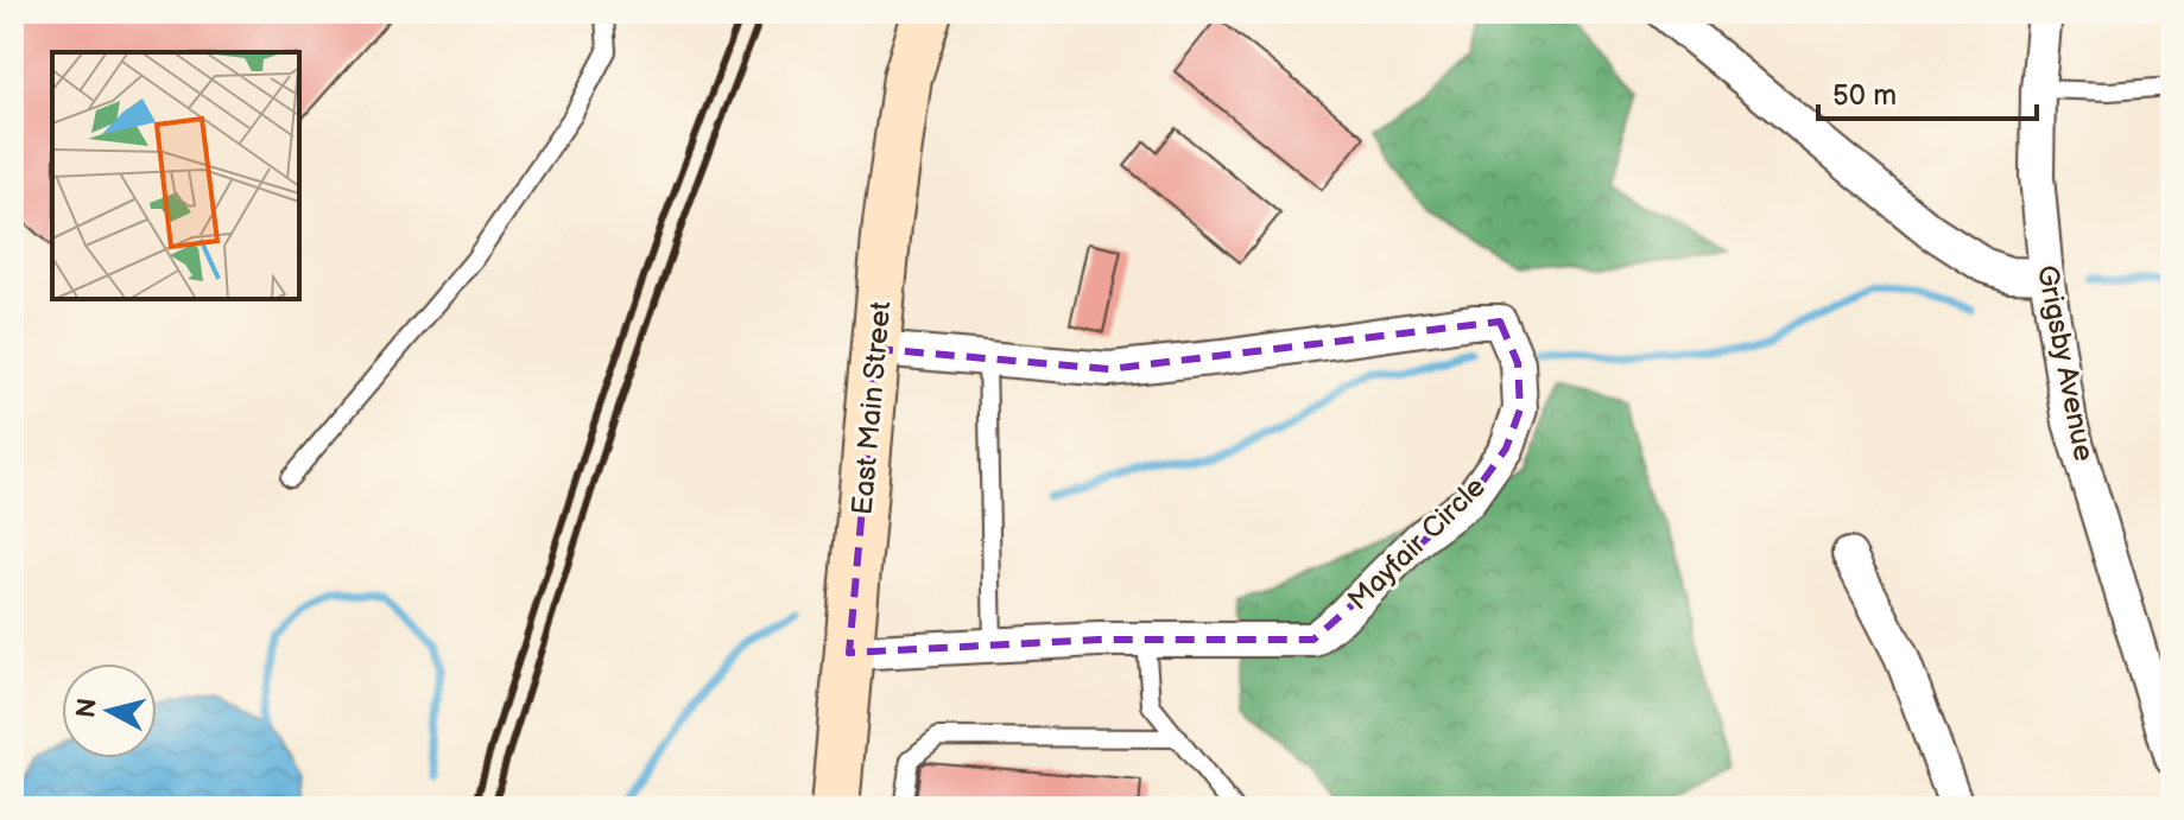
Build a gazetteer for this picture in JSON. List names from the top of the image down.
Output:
{
  "streets": {
    "main road": ["East Main Street"],
    "street": ["Grigsby Avenue", "Mayfair Circle"]
  },
  "crossings": [
    ["East Main Street", "Mayfair Circle"]
  ],
  "scale_bar": "50 m",
  "north": "left"
}
